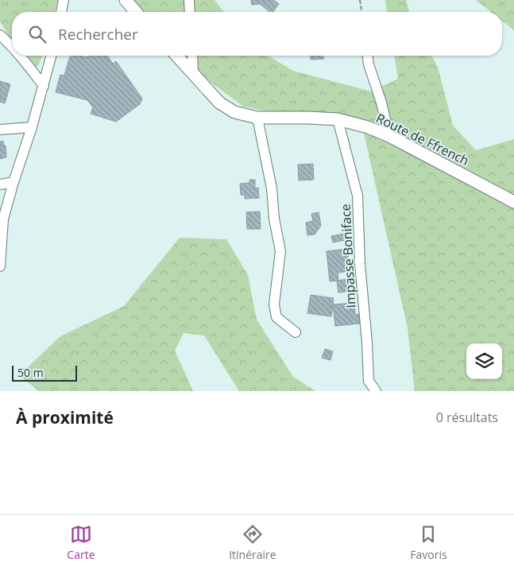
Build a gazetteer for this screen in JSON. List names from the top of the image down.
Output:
{
  "streets": {
    "main road": ["Route de Ffrench"],
    "street": ["Impasse Boniface"]
  },
  "crossings": [
    ["Route de Ffrench", "Impasse Boniface"]
  ],
  "scale_bar": "50 m",
  "page": {
    "search": "Rechercher",
    "scale": "50 m",
    "heading": ["À proximité", "0 résultats"],
    "nav": ["Carte", "Itinéraire", "Favoris"]
  }
}
